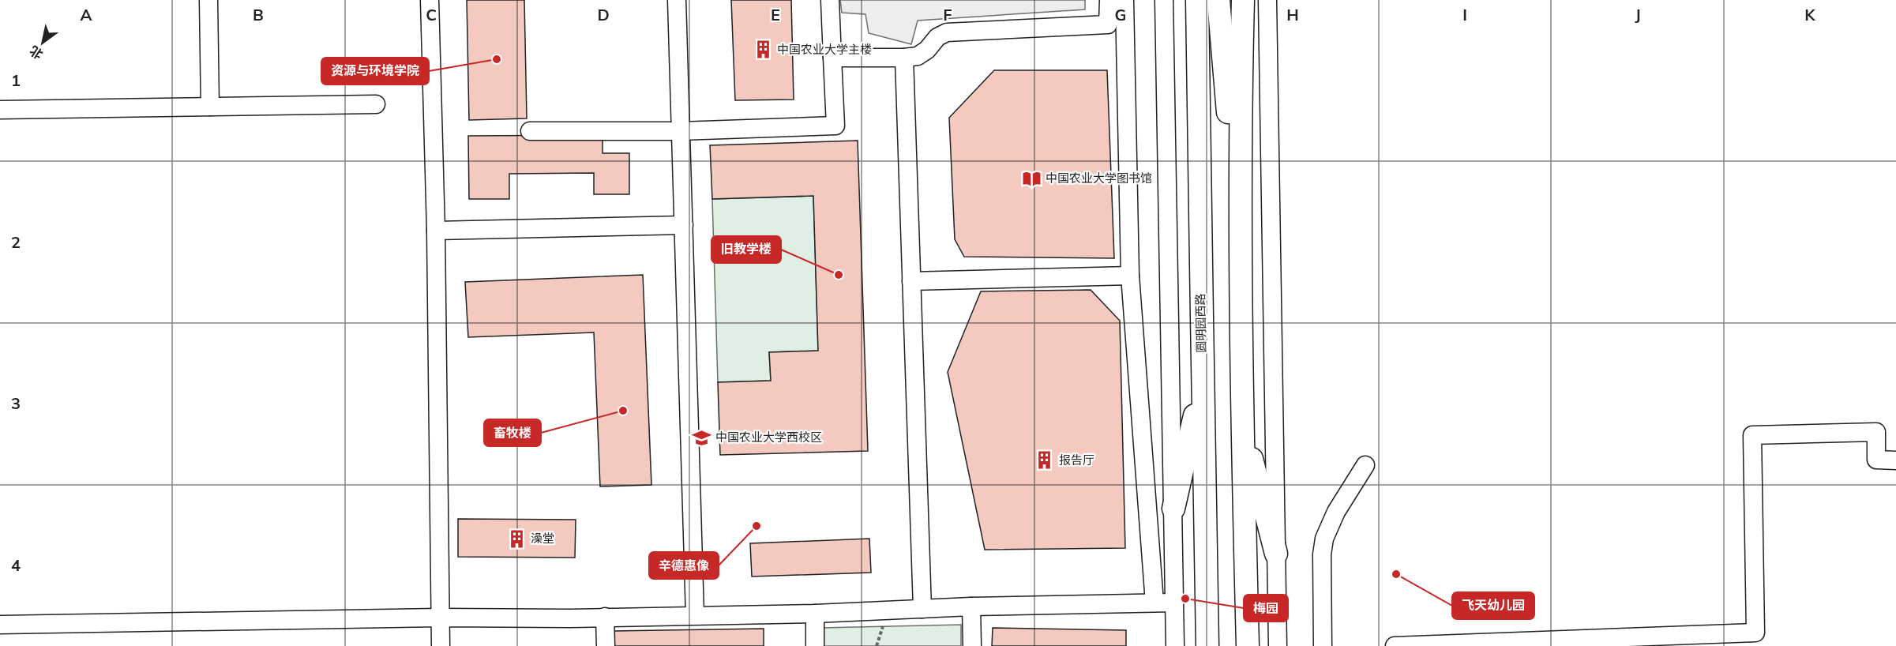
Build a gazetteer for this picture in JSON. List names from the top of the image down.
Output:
{
  "streets": {
    "main road": ["圆明园西路"]
  },
  "places": {
    "building": ["中国农业大学主楼", "报告厅", "澡堂"],
    "other": [
      "资源与环境学院",
      "旧教学楼",
      "畜牧楼",
      "辛德惠像",
      "飞天幼儿园",
      "梅园"
    ],
    "library": ["中国农业大学图书馆"],
    "school or university": ["中国农业大学西校区"]
  },
  "north": "bottom left",
  "grid": {
    "columns": [
      "A",
      "B",
      "C",
      "D",
      "E",
      "F",
      "G",
      "H",
      "I",
      "J",
      "K"
    ],
    "rows": [
      "1",
      "2",
      "3",
      "4"
    ]
  }
}
